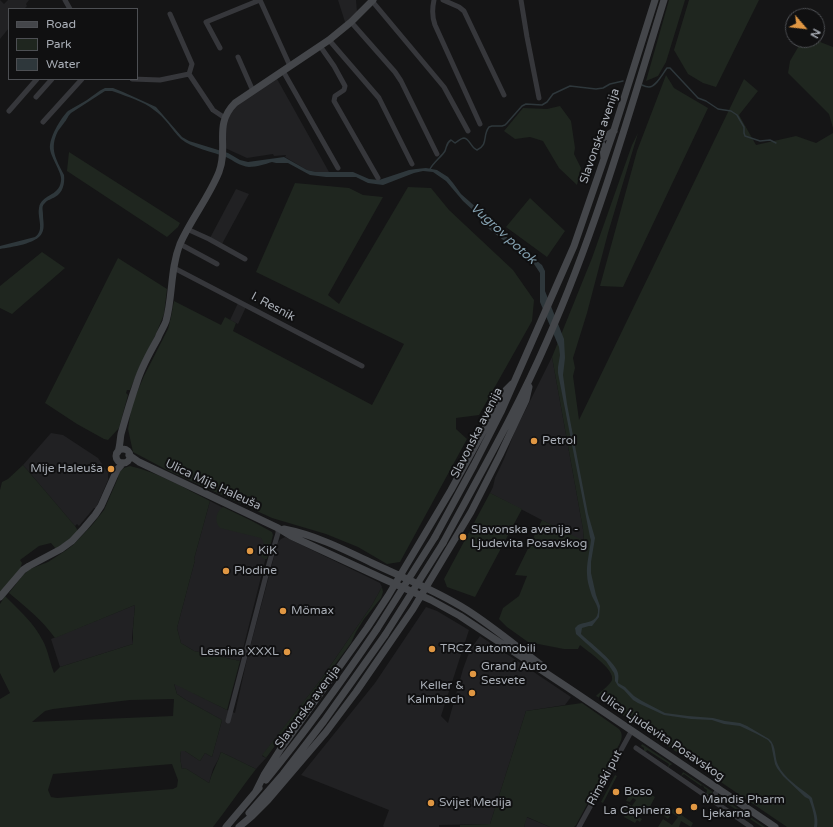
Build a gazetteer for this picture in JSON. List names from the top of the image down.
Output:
{
  "streets": {
    "main road": ["Slavonska avenija", "Ulica Mije Haleuša", "Ulica Ljudevita Posavskog"],
    "street": ["I. Resnik", "Rimski put"]
  },
  "crossings": [
    ["Ulica Mije Haleuša", "Ulica Ljudevita Posavskog"],
    ["Ulica Ljudevita Posavskog", "Rimski put"]
  ],
  "water": ["Vugrov potok"],
  "places": [
    "Petrol",
    "Mije Haleuša",
    "Slavonska avenija - Ljudevita Posavskog",
    "KiK",
    "Plodine",
    "Mömax",
    "TRCZ automobili",
    "Lesnina XXXL",
    "Grand Auto Sesvete",
    "Keller & Kalmbach",
    "Boso",
    "Svijet Medija",
    "Mandis Pharm Ljekarna",
    "La Capinera"
  ],
  "legend": ["Road", "Park", "Water"],
  "north": "bottom right"
}
